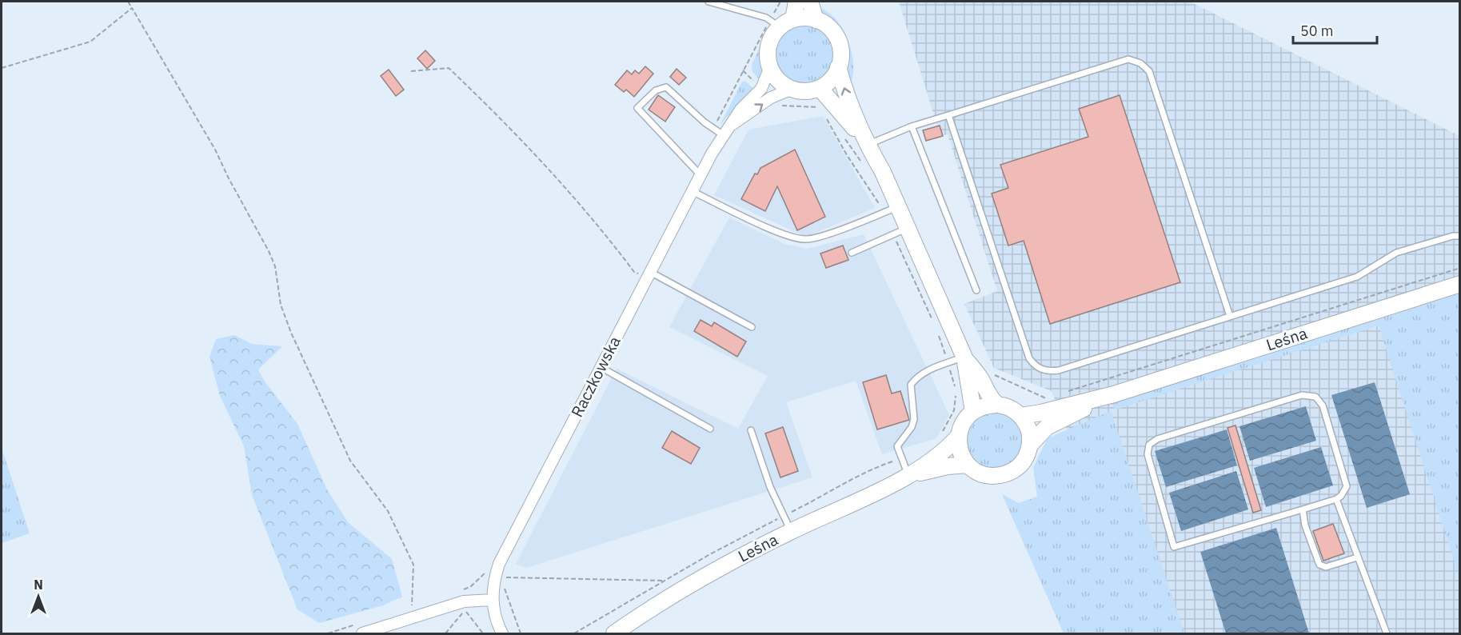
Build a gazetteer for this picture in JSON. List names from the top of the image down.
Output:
{
  "streets": {
    "main road": ["Leśna"],
    "street": ["Raczkowska"]
  },
  "scale_bar": "50 m",
  "north": "top"
}
